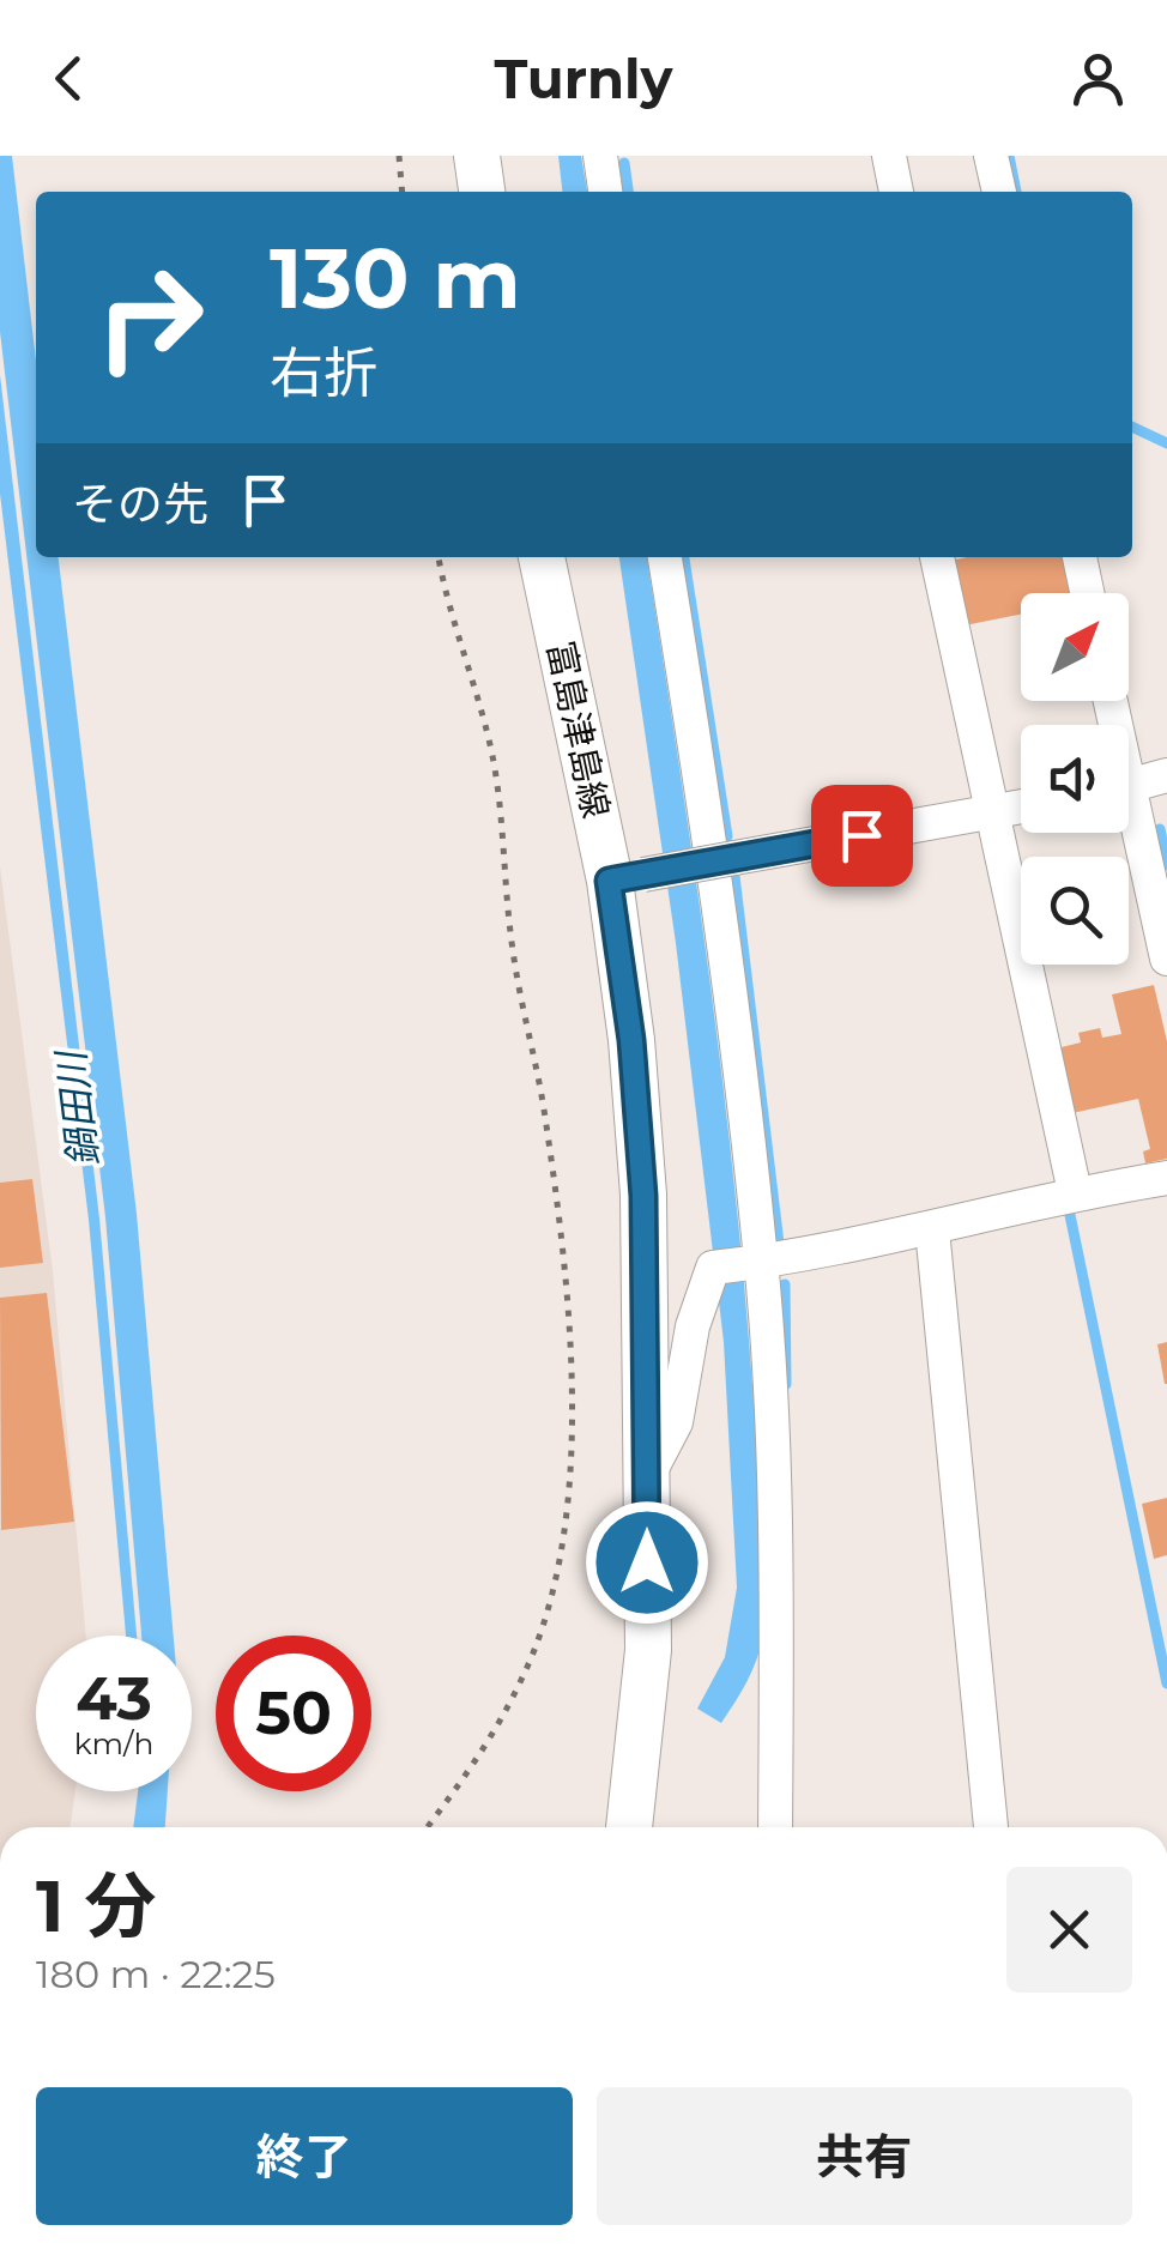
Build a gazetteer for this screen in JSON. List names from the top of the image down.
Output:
{
  "streets": {
    "main road": ["富島津島線"]
  },
  "water": ["鍋田川"],
  "north": "top right",
  "page": {
    "header": "Turnly",
    "turn": ["130 m", "右折"],
    "then": "その先",
    "speed": "43 km/h",
    "limit": "50",
    "heading": ["1 分", "180 m · 22:25"],
    "buttons": ["終了", "共有"]
  }
}
